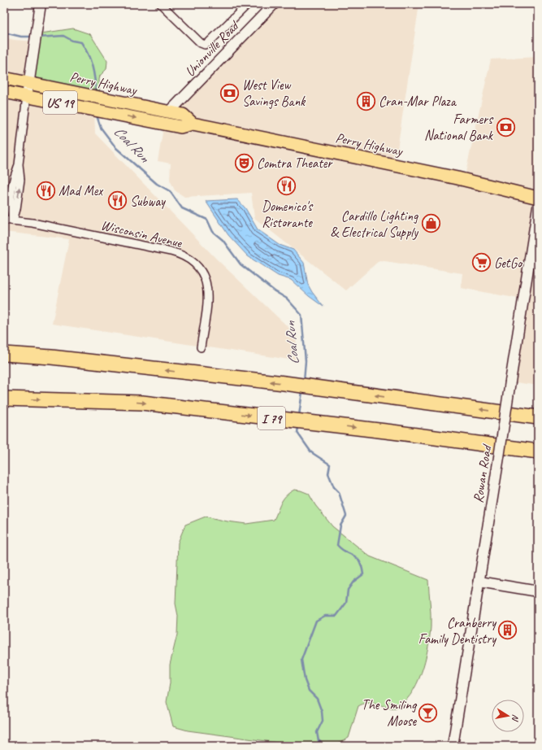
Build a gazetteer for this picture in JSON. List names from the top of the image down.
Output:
{
  "streets": {
    "highway": ["I 79"],
    "main road": ["Perry Highway", "US 19"],
    "street": ["Unionville Road", "Wisconsin Avenue", "Rowan Road"]
  },
  "crossings": [
    ["Unionville Road", "Perry Highway"]
  ],
  "water": ["Coal Run"],
  "places": {
    "bank": ["West View Savings Bank", "Farmers National Bank"],
    "building": ["Cran-Mar Plaza", "Cranberry Family Dentistry"],
    "theatre": ["Comtra Theater"],
    "restaurant": ["Domenico's Ristorante", "Mad Mex", "Subway"],
    "shop": ["Cardillo Lighting & Electrical Supply"],
    "supermarket": ["GetGo"],
    "bar": ["The Smiling Moose"]
  },
  "north": "right"
}
